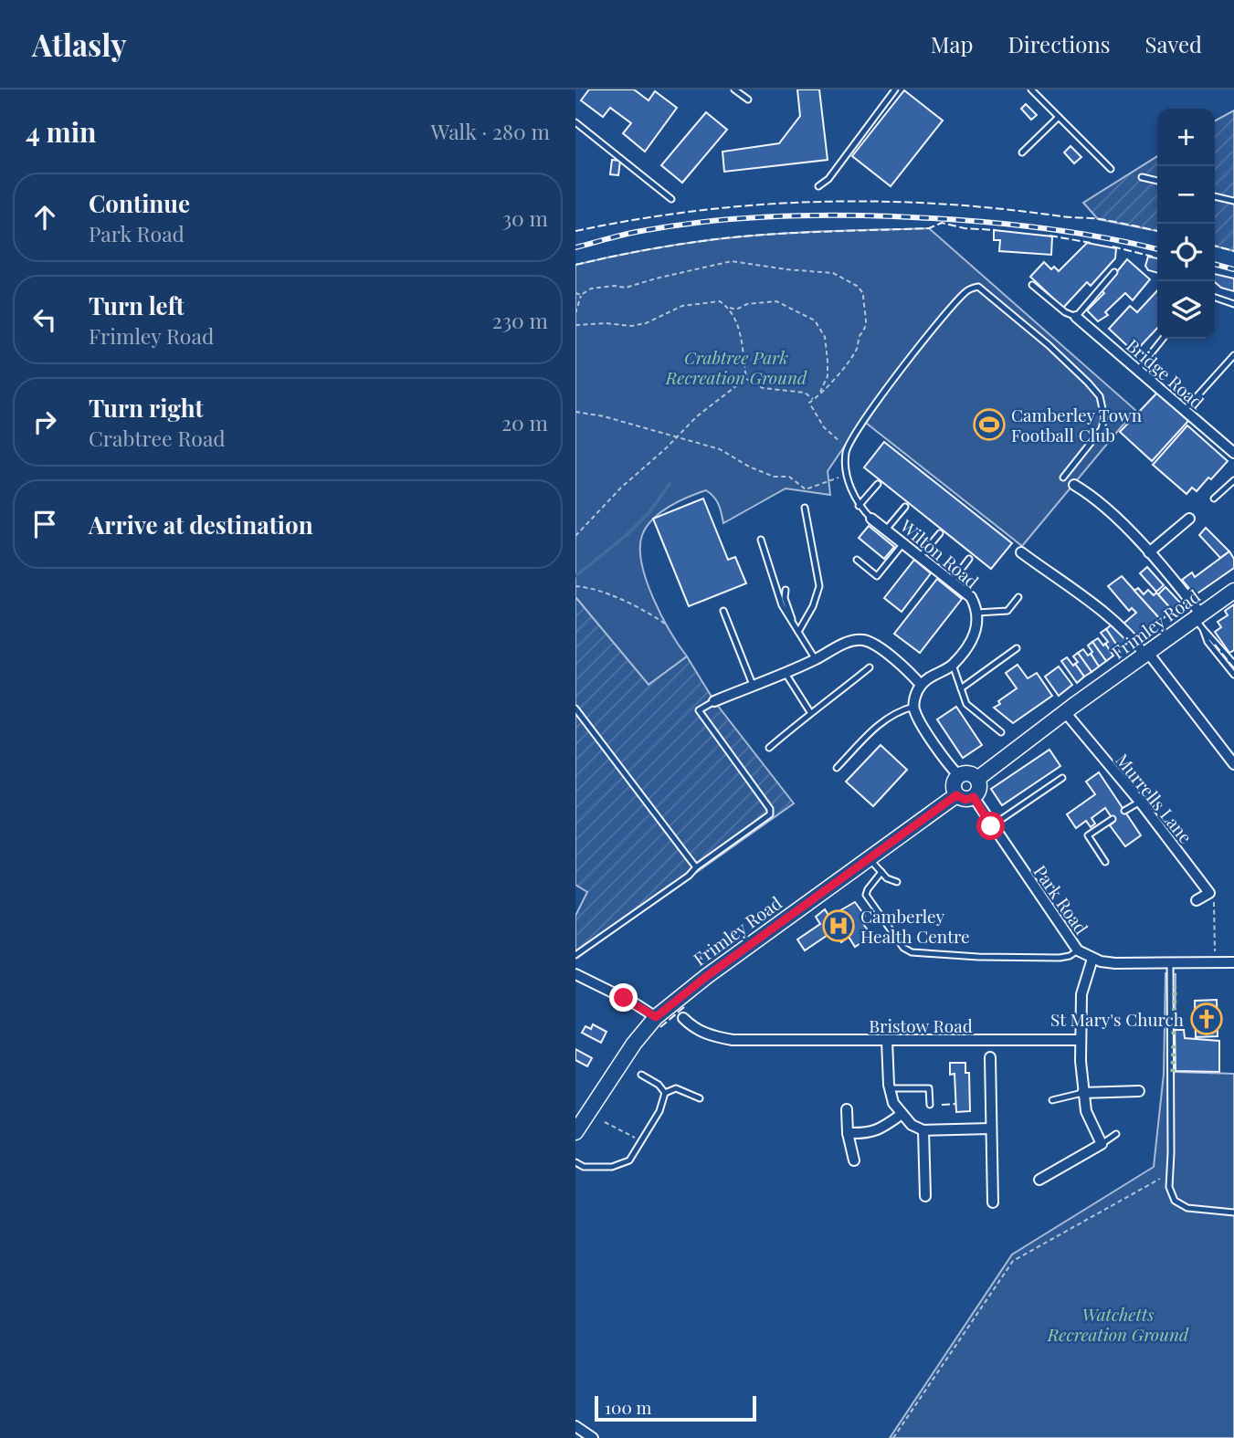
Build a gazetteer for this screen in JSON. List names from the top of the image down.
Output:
{
  "streets": {
    "main road": ["Frimley Road"],
    "street": [
      "Bridge Road",
      "Wilton Road",
      "Murrells Lane",
      "Park Road",
      "Bristow Road"
    ]
  },
  "crossings": [
    ["Frimley Road", "Murrells Lane"],
    ["Frimley Road", "Park Road"]
  ],
  "parks": ["Crabtree Park Recreation Ground", "Watchetts Recreation Ground"],
  "places": {
    "sports": ["Camberley Town Football Club"],
    "hospital": ["Camberley Health Centre"],
    "church": ["St Mary's Church"]
  },
  "scale_bar": "100 m",
  "page": {
    "header": "Atlasly",
    "nav": ["Map", "Directions", "Saved"],
    "heading": ["4 min", "Walk · 280 m"],
    "map_buttons": ["+", "−"],
    "list": [
      ["Continue", "Park Road", "30 m"],
      ["Turn left", "Frimley Road", "230 m"],
      ["Turn right", "Crabtree Road", "20 m"],
      "Arrive at destination"
    ],
    "scale": "100 m"
  }
}
